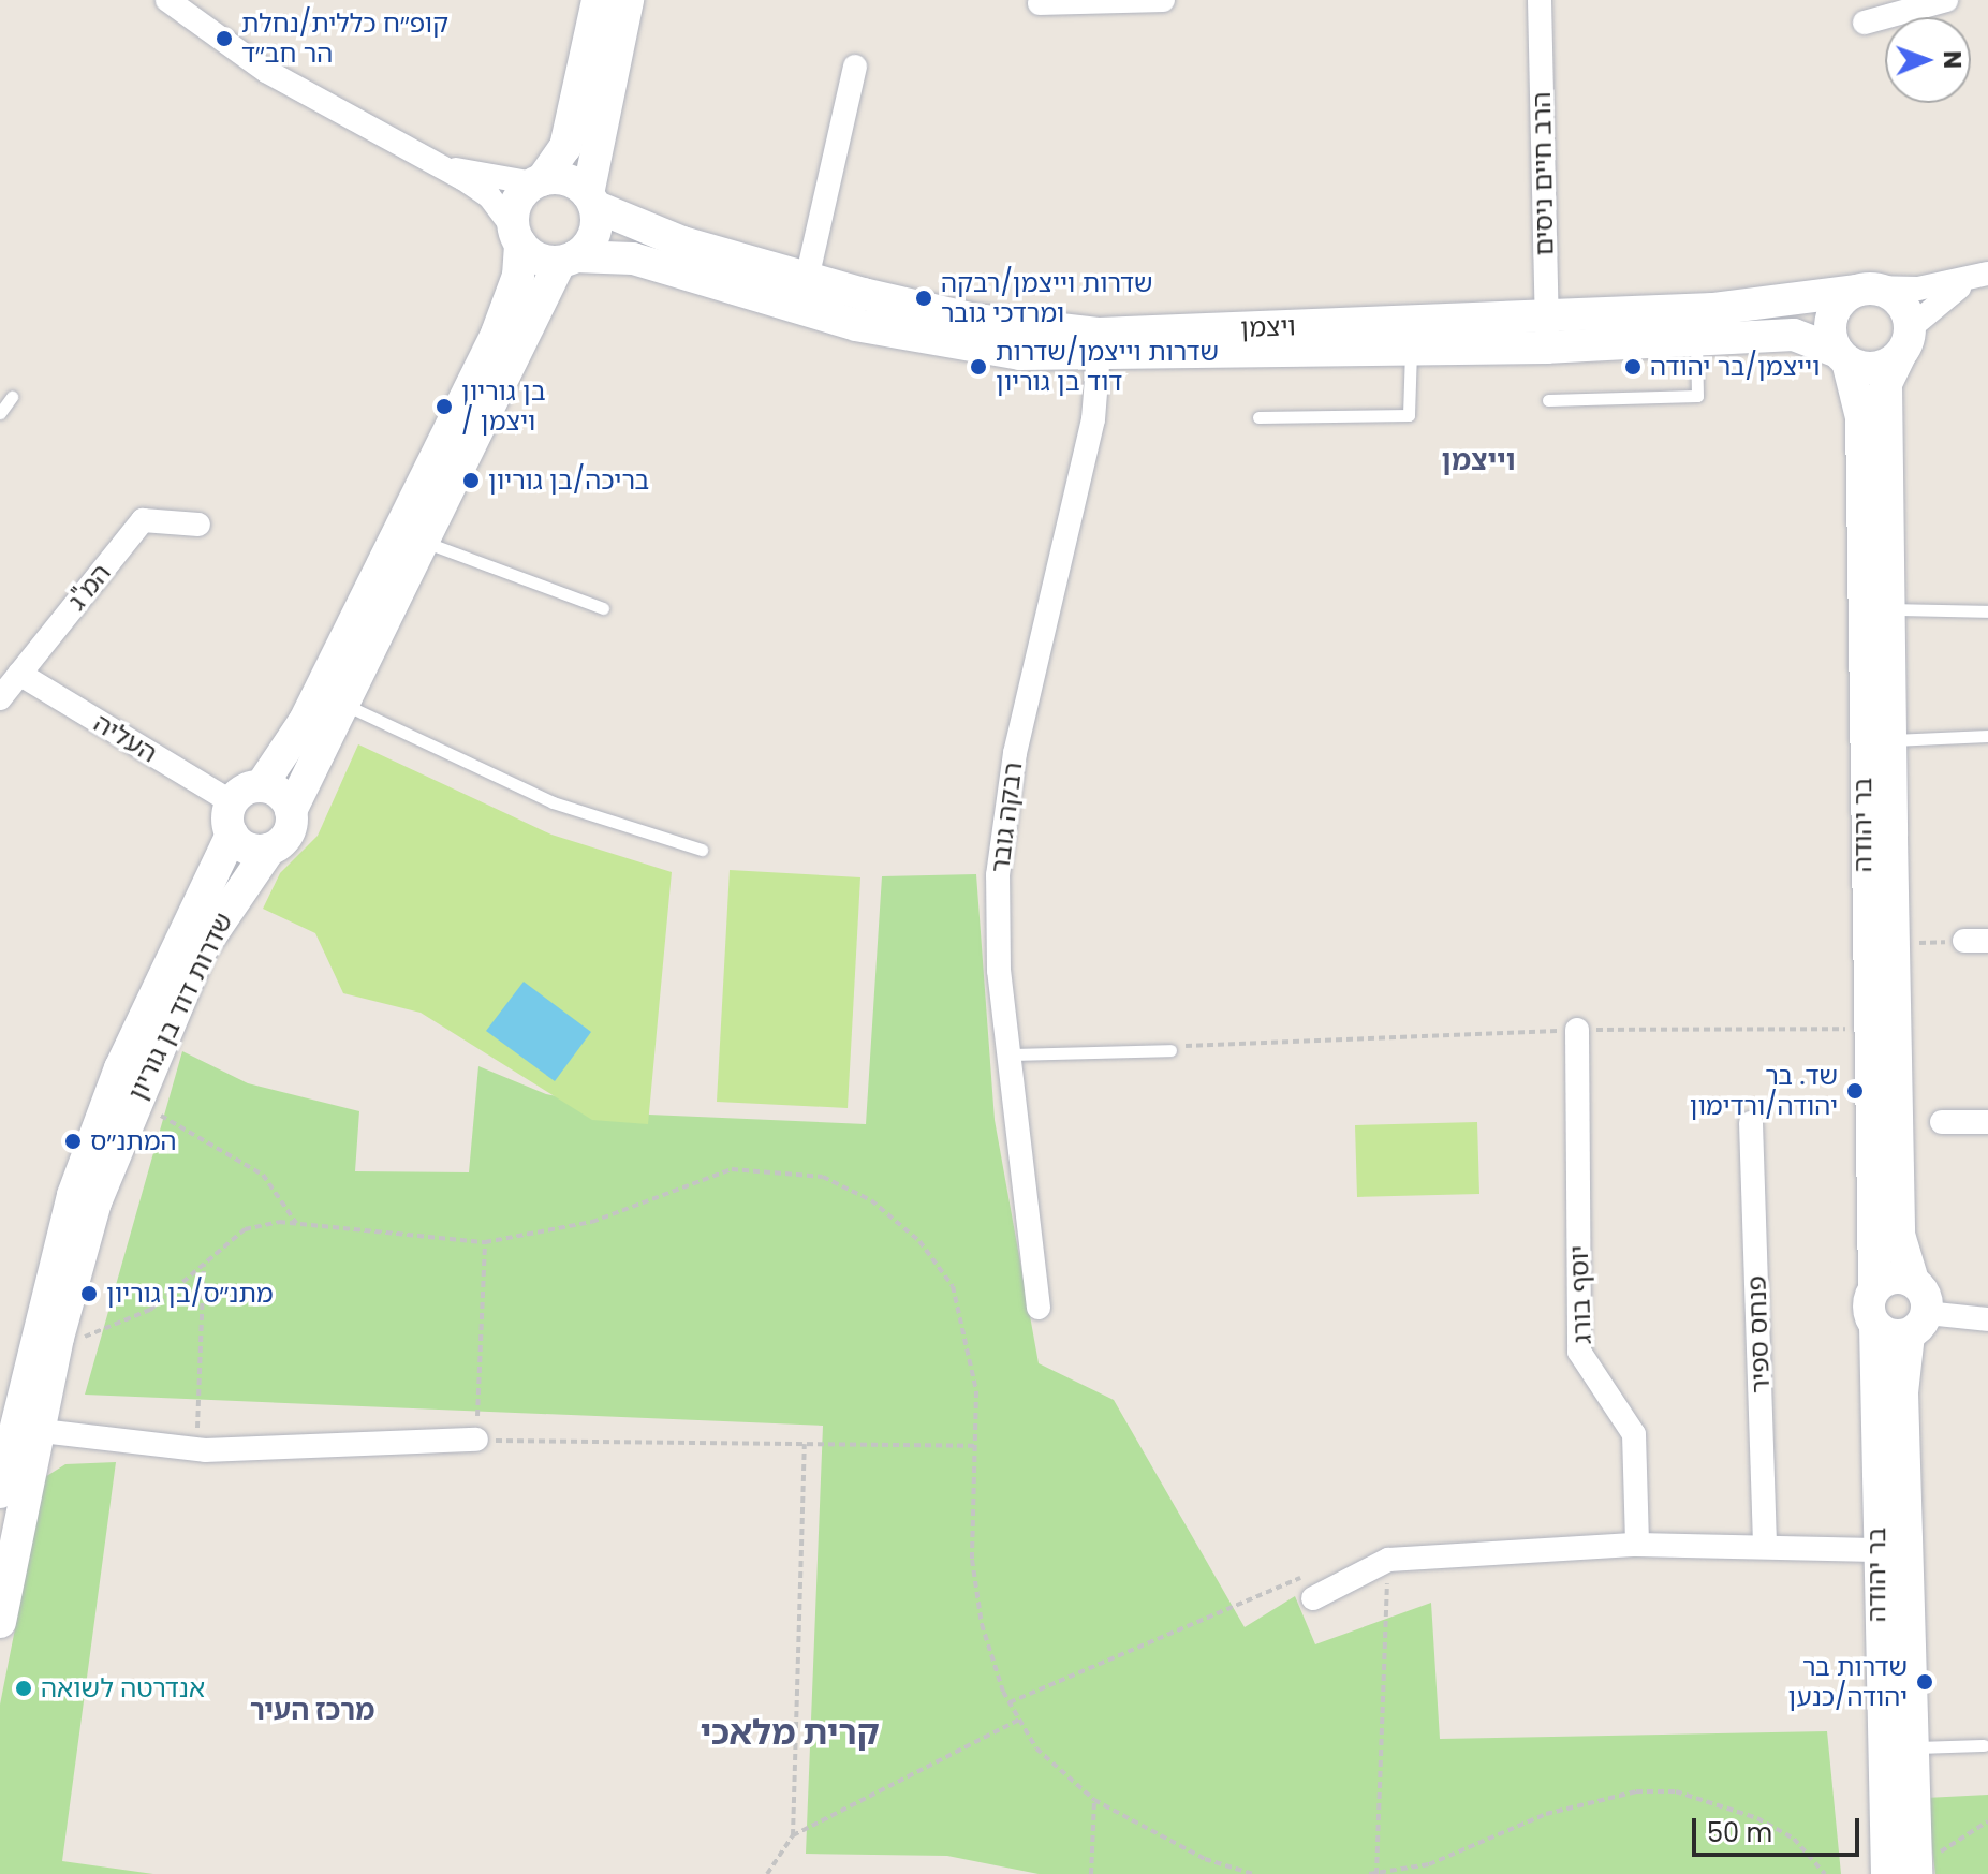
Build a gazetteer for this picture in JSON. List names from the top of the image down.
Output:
{
  "streets": {
    "street": [
      "הרב חיים ניסים",
      "ויצמן",
      "המ\"ג",
      "העליה",
      "רבקה גובר",
      "בר יהודה",
      "שדרות דוד בן גוריון",
      "יוסף בורג",
      "פנחס ספיר"
    ]
  },
  "crossings": [
    ["הרב חיים ניסים", "ויצמן"],
    ["ויצמן", "רבקה גובר"],
    ["ויצמן", "בר יהודה"],
    ["המ\"ג", "העליה"],
    ["העליה", "שדרות דוד בן גוריון"]
  ],
  "districts": ["וייצמן", "מרכז העיר", "קרית מלאכי"],
  "places": [
    "קופ״ח כללית/נחלת הר חב״ד",
    "שדרות וייצמן/רבקה ומרדכי גובר",
    "שדרות וייצמן/שדרות דוד בן גוריון",
    "וייצמן/בר יהודה",
    "בן גוריון / ויצמן",
    "בריכה/בן גוריון",
    "שד. בר יהודה/ורדימון",
    "המתנ״ס",
    "מתנ״ס/בן גוריון",
    "שדרות בר יהודה/כנען",
    "אנדרטה לשואה"
  ],
  "scale_bar": "50 m",
  "north": "right"
}
